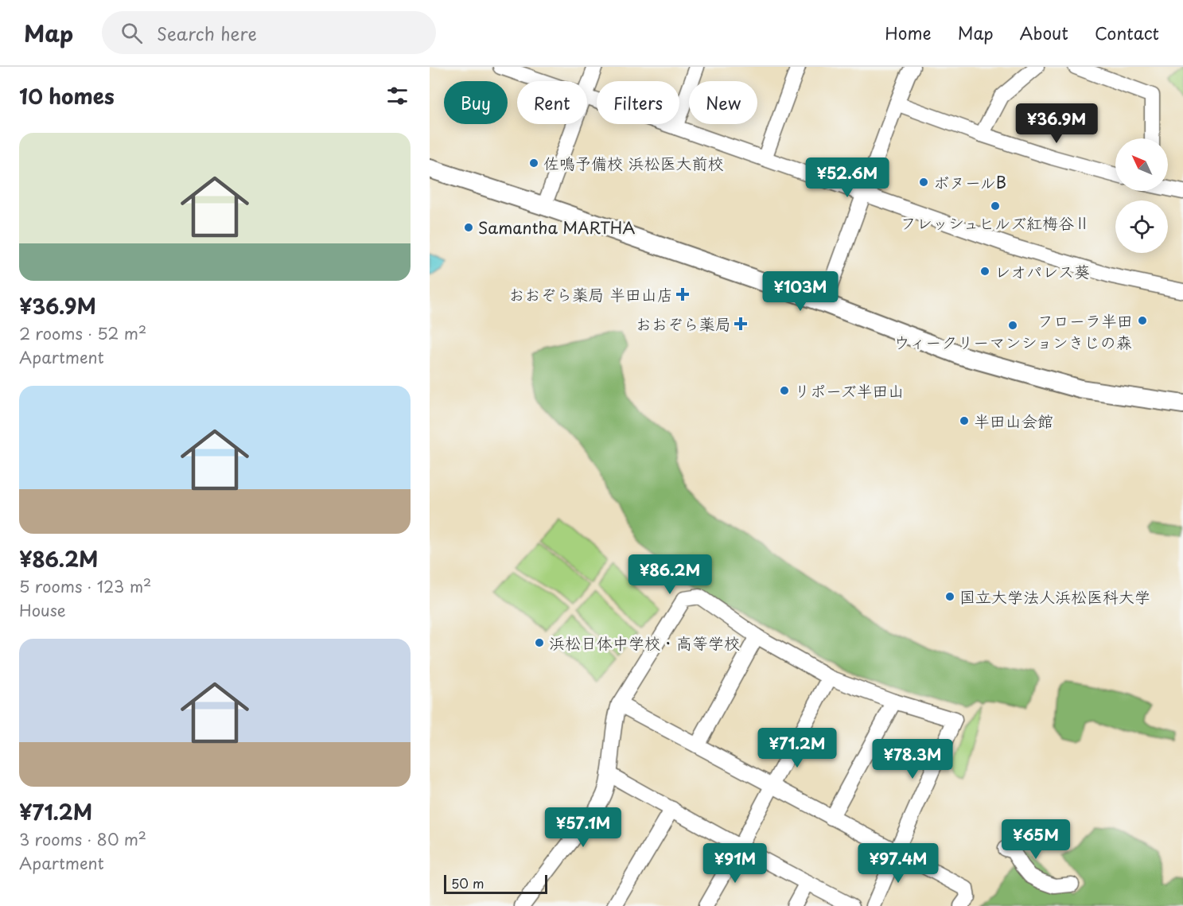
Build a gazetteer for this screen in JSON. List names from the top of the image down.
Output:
{
  "places": {
    "other": [
      "佐鳴予備校 浜松医大前校",
      "ボヌールB",
      "フレッシュヒルズ紅梅谷Ⅱ",
      "Samantha MARTHA",
      "レオパレス葵",
      "フローラ半田",
      "ウィークリーマンションきじの森",
      "リポーズ半田山",
      "半田山会館",
      "国立大学法人浜松医科大学",
      "浜松日体中学校・高等学校"
    ],
    "health": ["おおぞら薬局 半田山店", "おおぞら薬局"]
  },
  "scale_bar": "50 m",
  "north": "top left",
  "page": {
    "header": "Map",
    "search": "Search here",
    "nav": [
      "Home",
      "Map",
      "About",
      "Contact"
    ],
    "heading": "10 homes",
    "chip": [
      "Buy",
      "Rent",
      "Filters",
      "New"
    ],
    "price": [
      "¥36.9M",
      "¥52.6M",
      "¥103M",
      "¥86.2M",
      "¥71.2M",
      "¥78.3M",
      "¥57.1M",
      "¥65M",
      "¥91M",
      "¥97.4M"
    ],
    "list": [
      {
        "name": "¥36.9M",
        "note": "2 rooms · 52 m² · Apartment"
      },
      {
        "name": "¥86.2M",
        "note": "5 rooms · 123 m² · House"
      },
      {
        "name": "¥71.2M",
        "note": "3 rooms · 80 m² · Apartment"
      }
    ],
    "scale": "50 m"
  }
}
